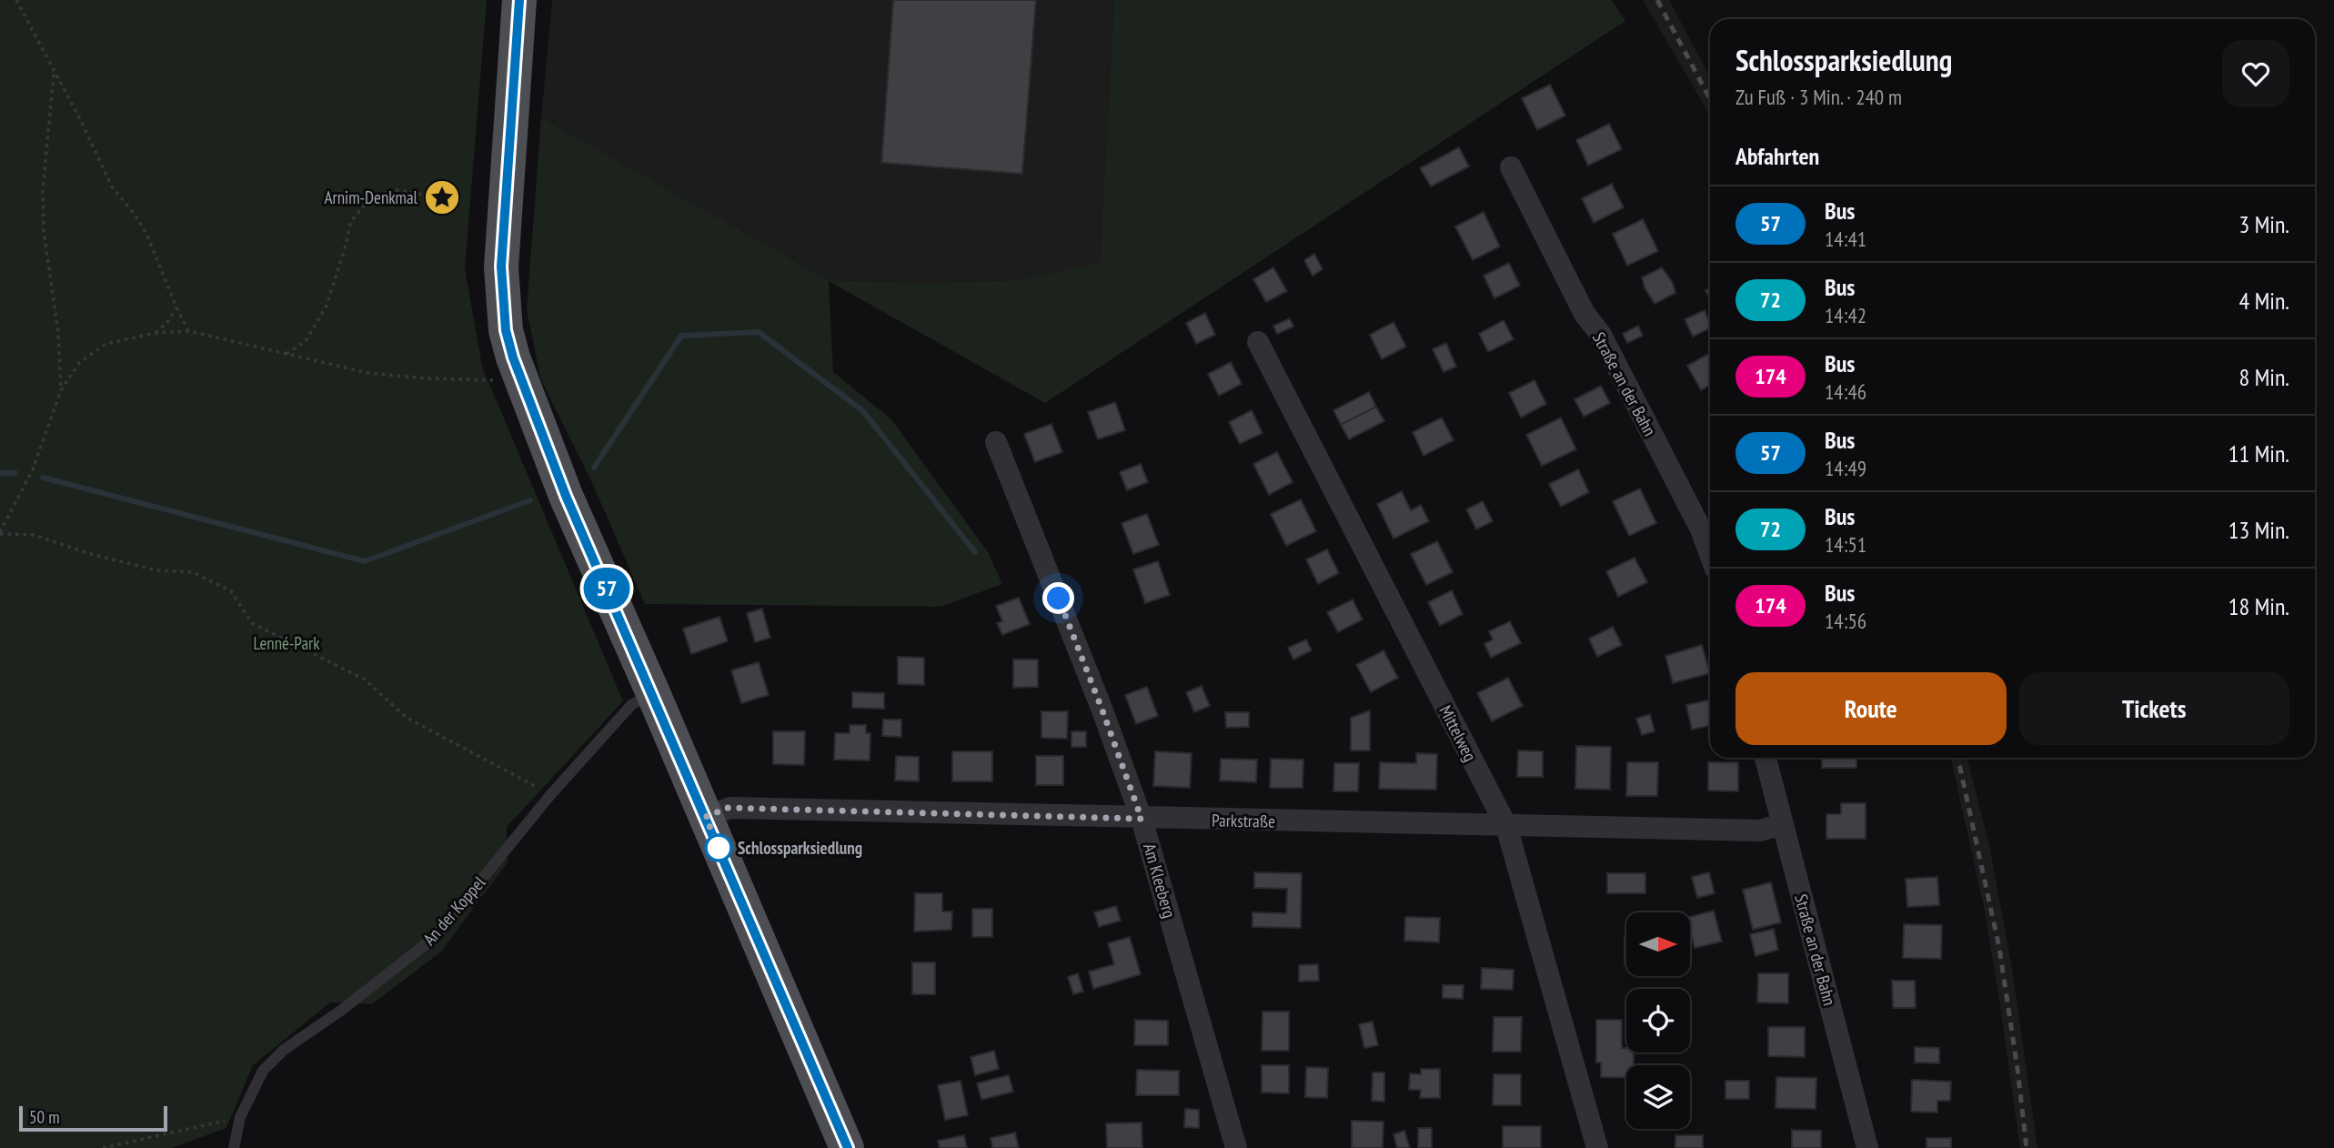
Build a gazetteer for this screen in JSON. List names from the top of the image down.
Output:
{
  "streets": {
    "street": [
      "Straße an der Bahn",
      "Mittelweg",
      "Parkstraße",
      "Am Kleeberg"
    ],
    "lane": ["An der Koppel"]
  },
  "crossings": [
    ["Straße an der Bahn", "Parkstraße"],
    ["Mittelweg", "Parkstraße"],
    ["Parkstraße", "Am Kleeberg"]
  ],
  "parks": ["Lenné-Park"],
  "places": {
    "place": ["Arnim-Denkmal"],
    "other": ["Schlossparksiedlung"]
  },
  "lines": ["bus line 57"],
  "scale_bar": "50 m",
  "north": "right",
  "page": {
    "on_map": "57",
    "heading": [
      ["Schlossparksiedlung", "Zu Fuß · 3 Min. · 240 m"],
      "Abfahrten"
    ],
    "list": [
      {
        "mark": "57",
        "name": "Bus",
        "note": "14:41",
        "value": "3 Min."
      },
      {
        "mark": "72",
        "name": "Bus",
        "note": "14:42",
        "value": "4 Min."
      },
      {
        "mark": "174",
        "name": "Bus",
        "note": "14:46",
        "value": "8 Min."
      },
      {
        "mark": "57",
        "name": "Bus",
        "note": "14:49",
        "value": "11 Min."
      },
      {
        "mark": "72",
        "name": "Bus",
        "note": "14:51",
        "value": "13 Min."
      },
      {
        "mark": "174",
        "name": "Bus",
        "note": "14:56",
        "value": "18 Min."
      }
    ],
    "buttons": ["Route", "Tickets"],
    "scale": "50 m"
  }
}
